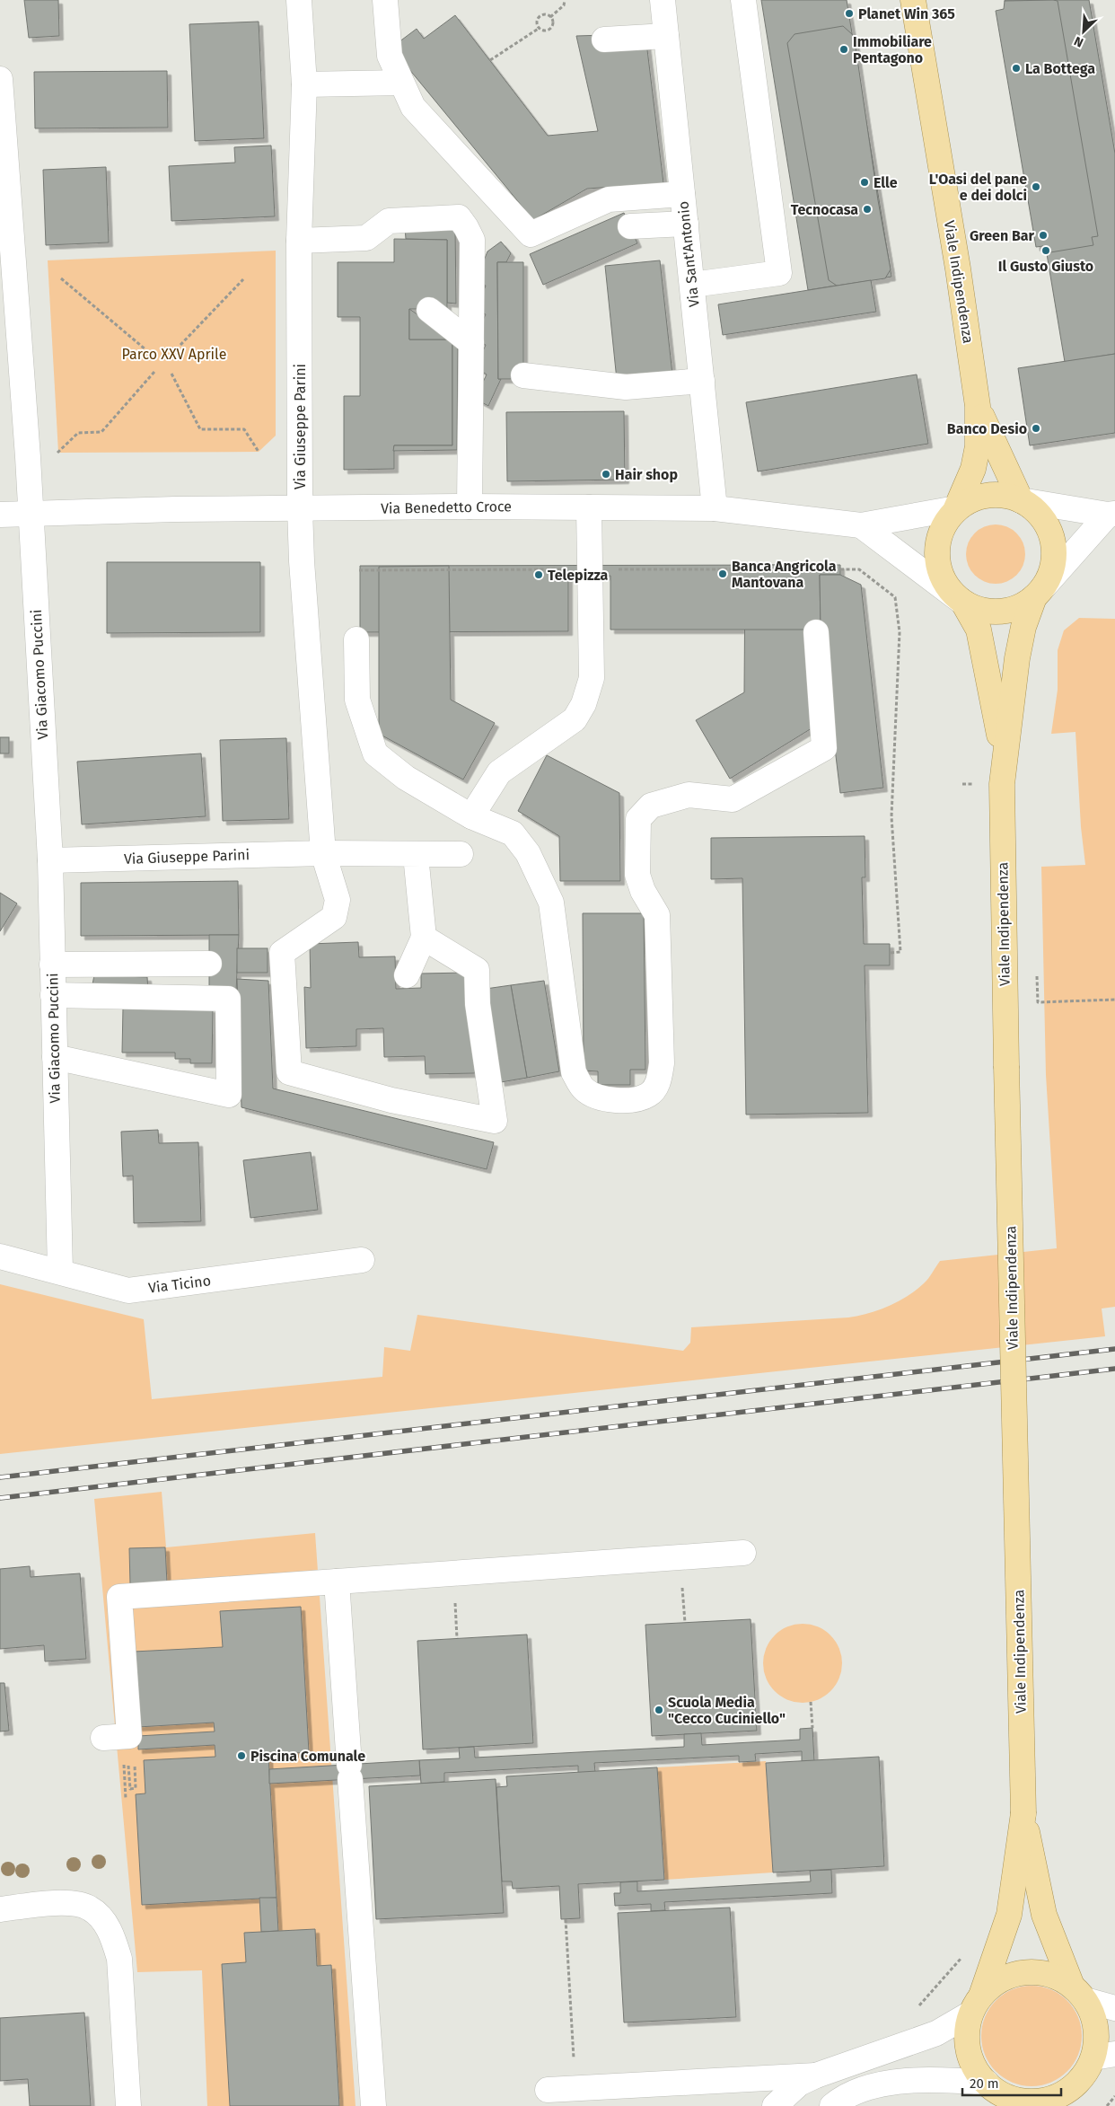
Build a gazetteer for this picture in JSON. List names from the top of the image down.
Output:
{
  "streets": {
    "main road": ["Viale Indipendenza"],
    "street": [
      "Via Sant'Antonio",
      "Via Giuseppe Parini",
      "Via Benedetto Croce",
      "Via Giacomo Puccini",
      "Via Ticino"
    ]
  },
  "crossings": [
    ["Via Sant'Antonio", "Via Benedetto Croce"],
    ["Viale Indipendenza", "Via Benedetto Croce"],
    ["Via Giuseppe Parini", "Via Benedetto Croce"],
    ["Via Giuseppe Parini", "Via Giacomo Puccini"],
    ["Via Benedetto Croce", "Via Giacomo Puccini"],
    ["Via Giacomo Puccini", "Via Ticino"]
  ],
  "parks": ["Parco XXV Aprile"],
  "places": [
    "Planet Win 365",
    "Immobiliare Pentagono",
    "La Bottega",
    "Elle",
    "L'Oasi del pane e dei dolci",
    "Tecnocasa",
    "Green Bar",
    "Il Gusto Giusto",
    "Banco Desio",
    "Hair shop",
    "Banca Angricola Mantovana",
    "Telepizza",
    "Scuola Media \"Cecco Cuciniello\"",
    "Piscina Comunale"
  ],
  "scale_bar": "20 m",
  "north": "bottom left"
}
